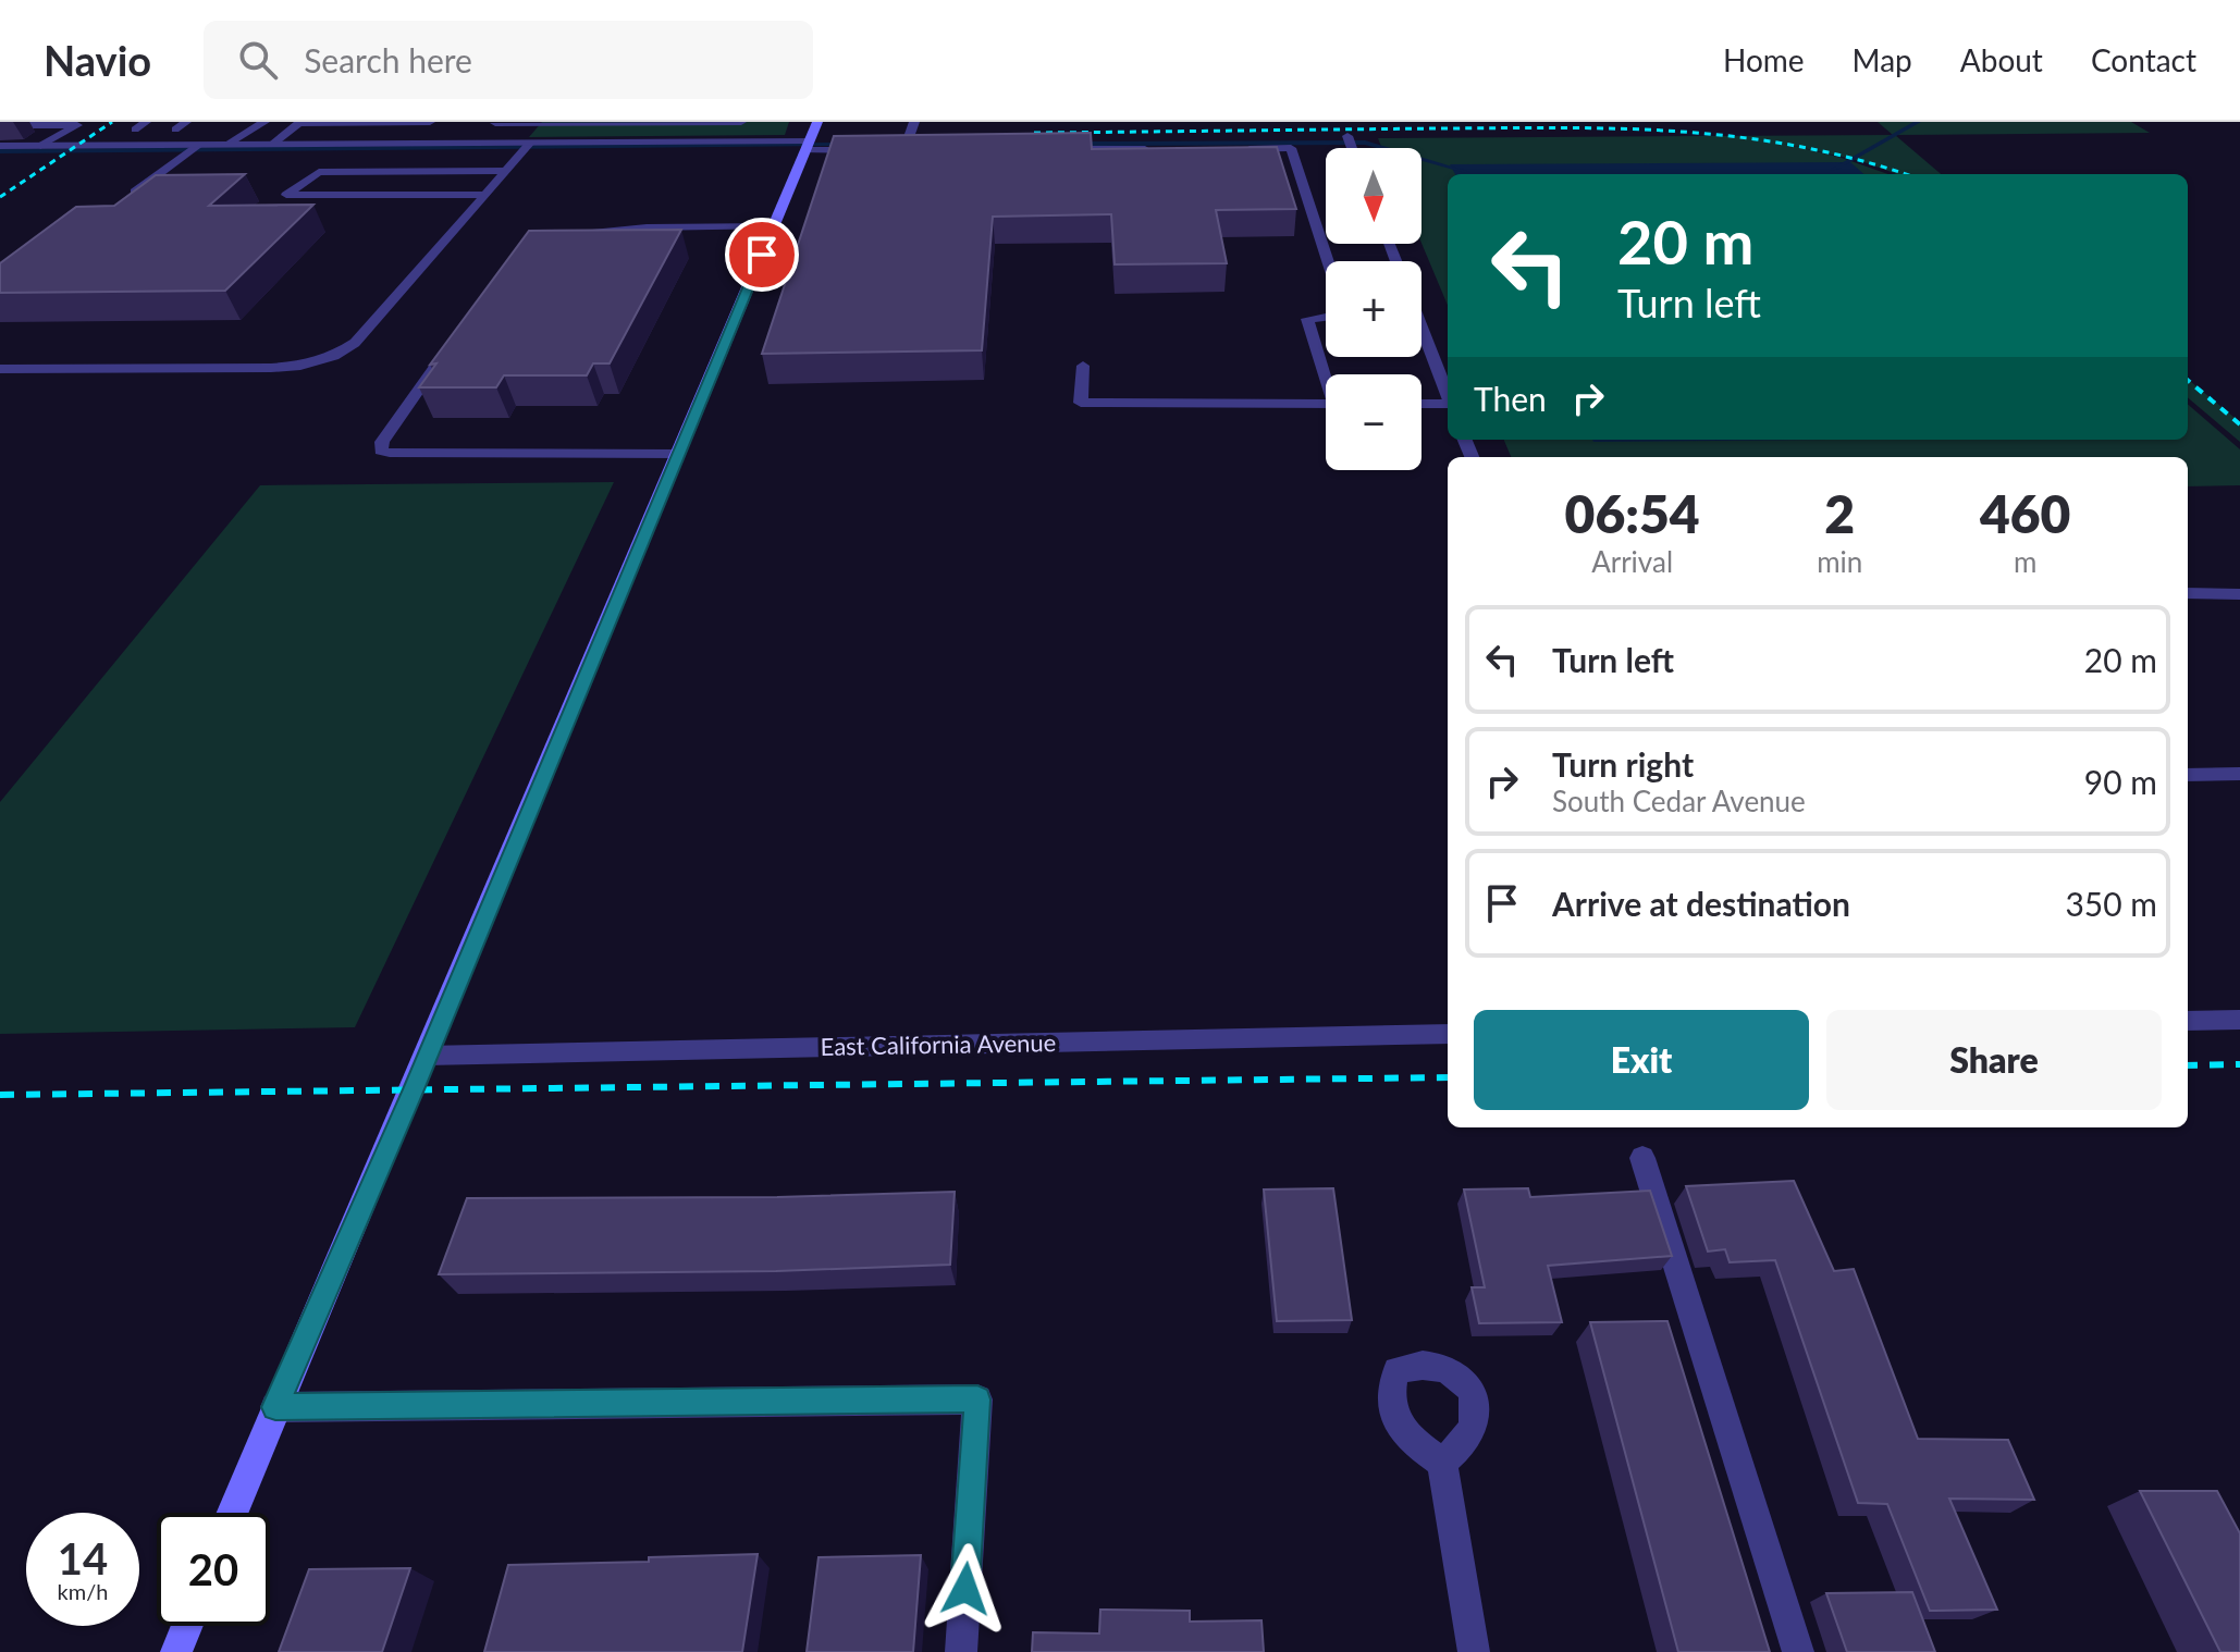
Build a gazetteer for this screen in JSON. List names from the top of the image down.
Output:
{
  "streets": {
    "street": ["East California Avenue"]
  },
  "north": "bottom",
  "page": {
    "header": "Navio",
    "search": "Search here",
    "nav": [
      "Home",
      "Map",
      "About",
      "Contact"
    ],
    "map_buttons": ["+", "−"],
    "turn": ["20 m", "Turn left"],
    "then": "Then",
    "eta": [
      "06:54",
      "Arrival",
      "2",
      "min",
      "460",
      "m"
    ],
    "list": [
      {
        "name": "Turn left",
        "value": "20 m"
      },
      {
        "name": "Turn right",
        "note": "South Cedar Avenue",
        "value": "90 m"
      },
      {
        "name": "Arrive at destination",
        "value": "350 m"
      }
    ],
    "buttons": ["Exit", "Share"],
    "speed": "14 km/h",
    "limit": "20"
  }
}
